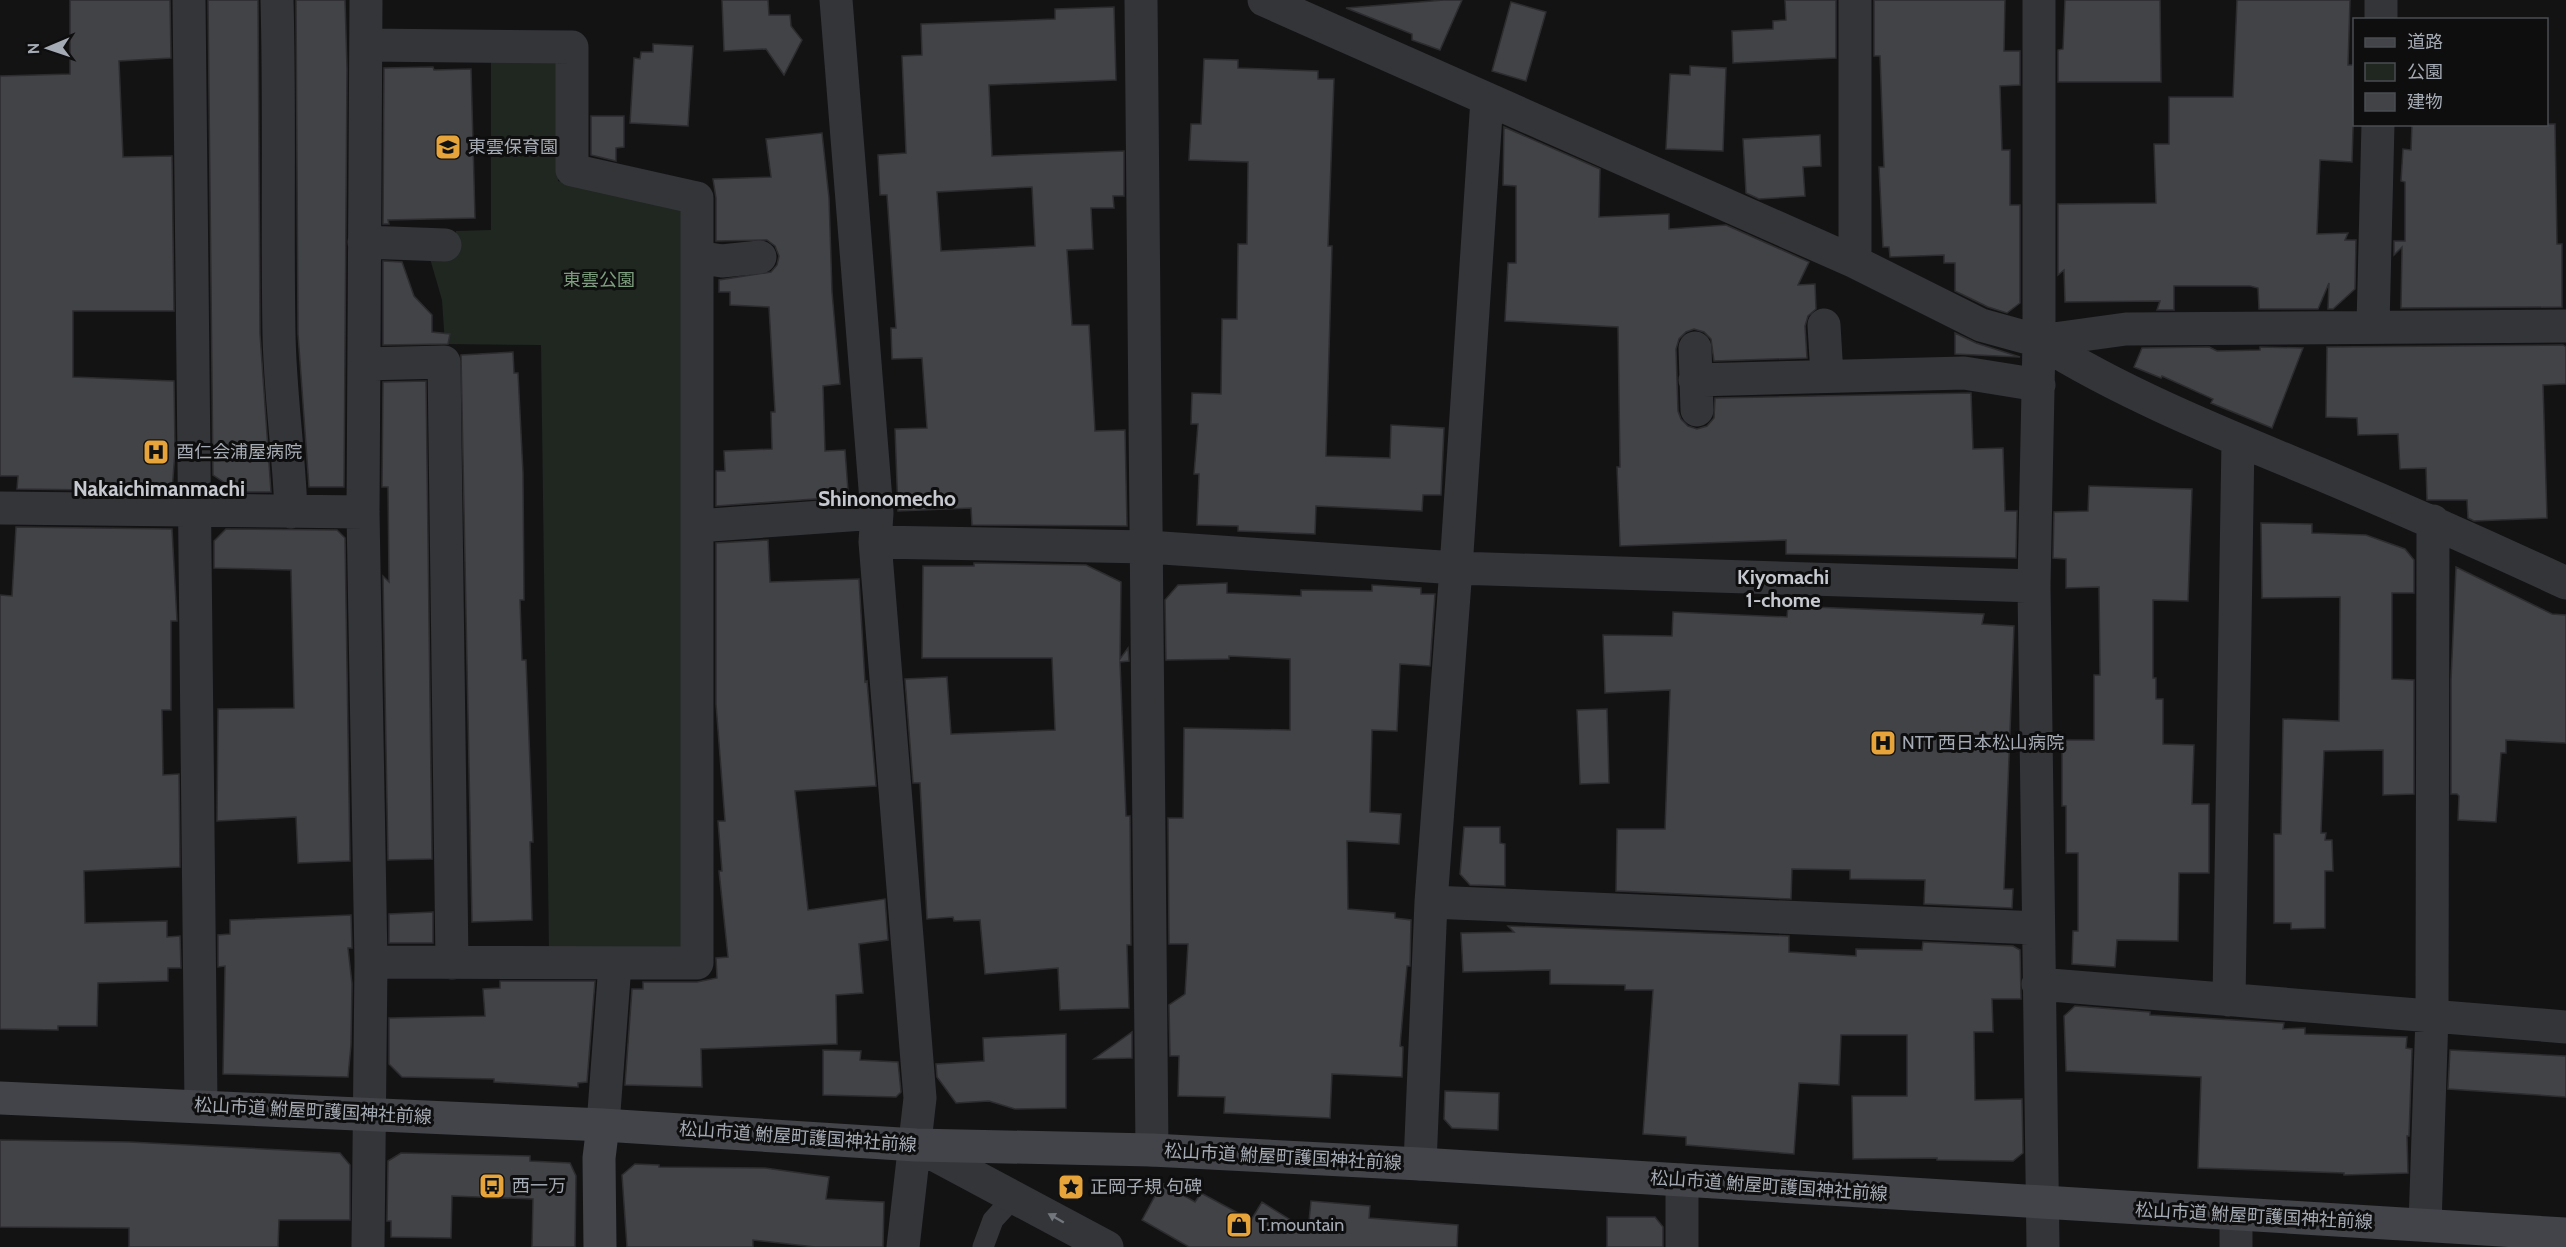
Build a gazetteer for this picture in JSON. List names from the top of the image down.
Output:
{
  "streets": {
    "street": ["松山市道 鮒屋町護国神社前線"]
  },
  "districts": ["Nakaichimanmachi", "Shinonomecho", "Kiyomachi 1-chome"],
  "parks": ["東雲公園"],
  "places": {
    "school or university": ["東雲保育園"],
    "hospital": ["酉仁会浦屋病院", "NTT 西日本松山病院"],
    "bus stop": ["西一万"],
    "place": ["正岡子規 句碑"],
    "shop": ["T.mountain"]
  },
  "legend": ["道路", "公園", "建物"],
  "north": "left"
}
